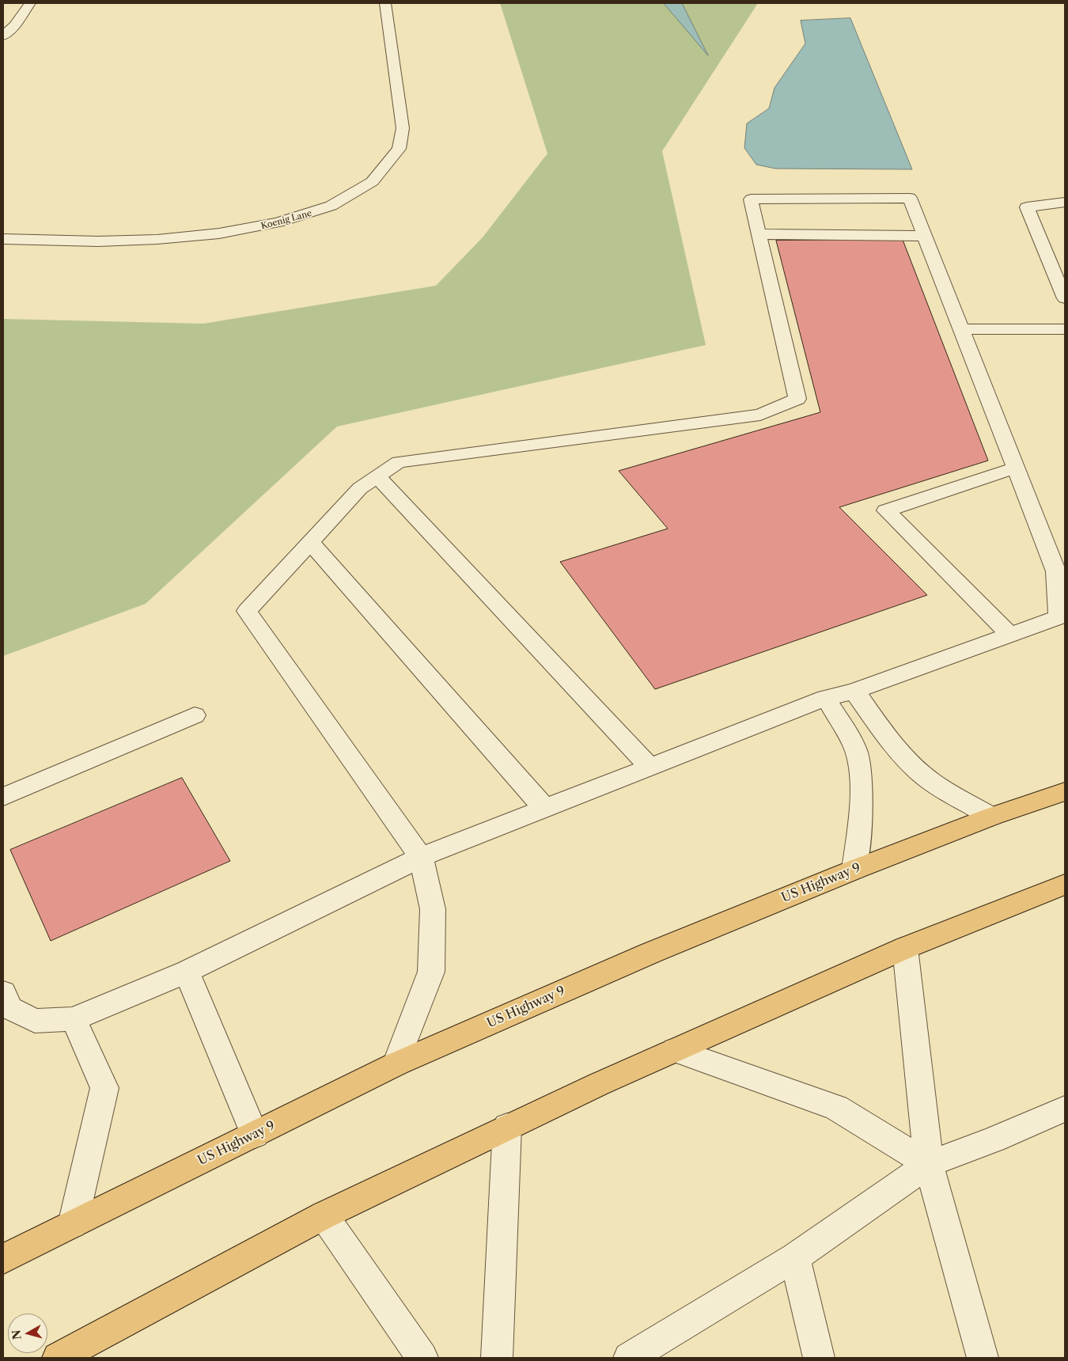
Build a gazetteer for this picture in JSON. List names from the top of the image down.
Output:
{
  "streets": {
    "highway": ["US Highway 9"],
    "street": ["Koenig Lane"]
  },
  "north": "left"
}
